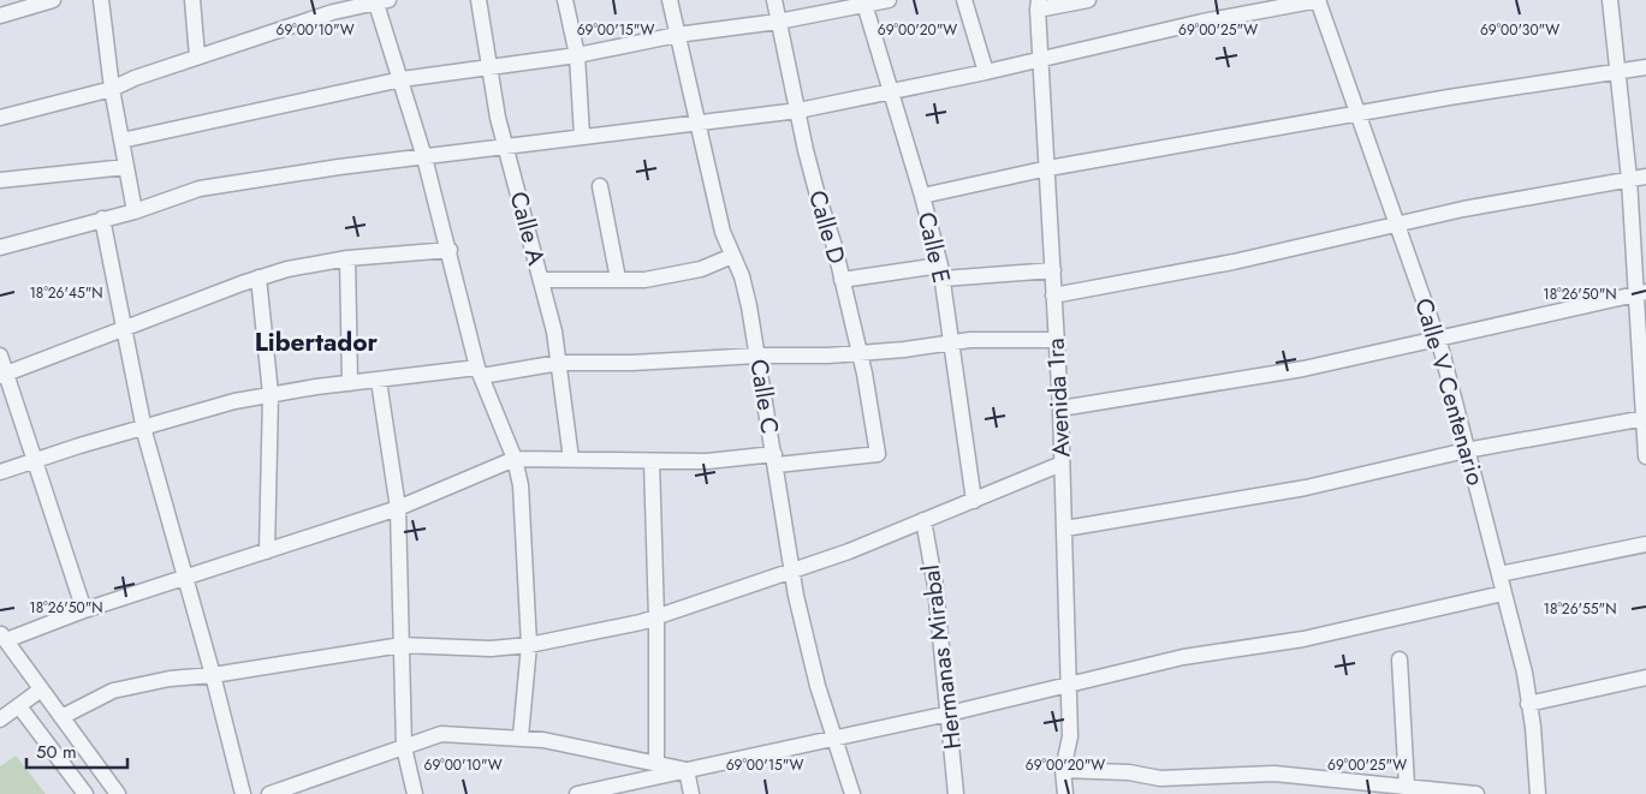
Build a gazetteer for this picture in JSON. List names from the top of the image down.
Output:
{
  "streets": {
    "street": [
      "Calle D",
      "Calle A",
      "Calle E",
      "Calle V Centenario",
      "Calle C",
      "Avenida 1ra",
      "Hermanas Mirabal"
    ]
  },
  "crossings": [
    ["Calle D", "Calle C"]
  ],
  "districts": ["Libertador"],
  "scale_bar": "50 m",
  "coordinates": [
    "69°00'10\"W",
    "69°00'15\"W",
    "69°00'20\"W",
    "69°00'25\"W",
    "69°00'30\"W",
    "18°26'45\"N",
    "18°26'50\"N",
    "18°26'55\"N"
  ]
}
